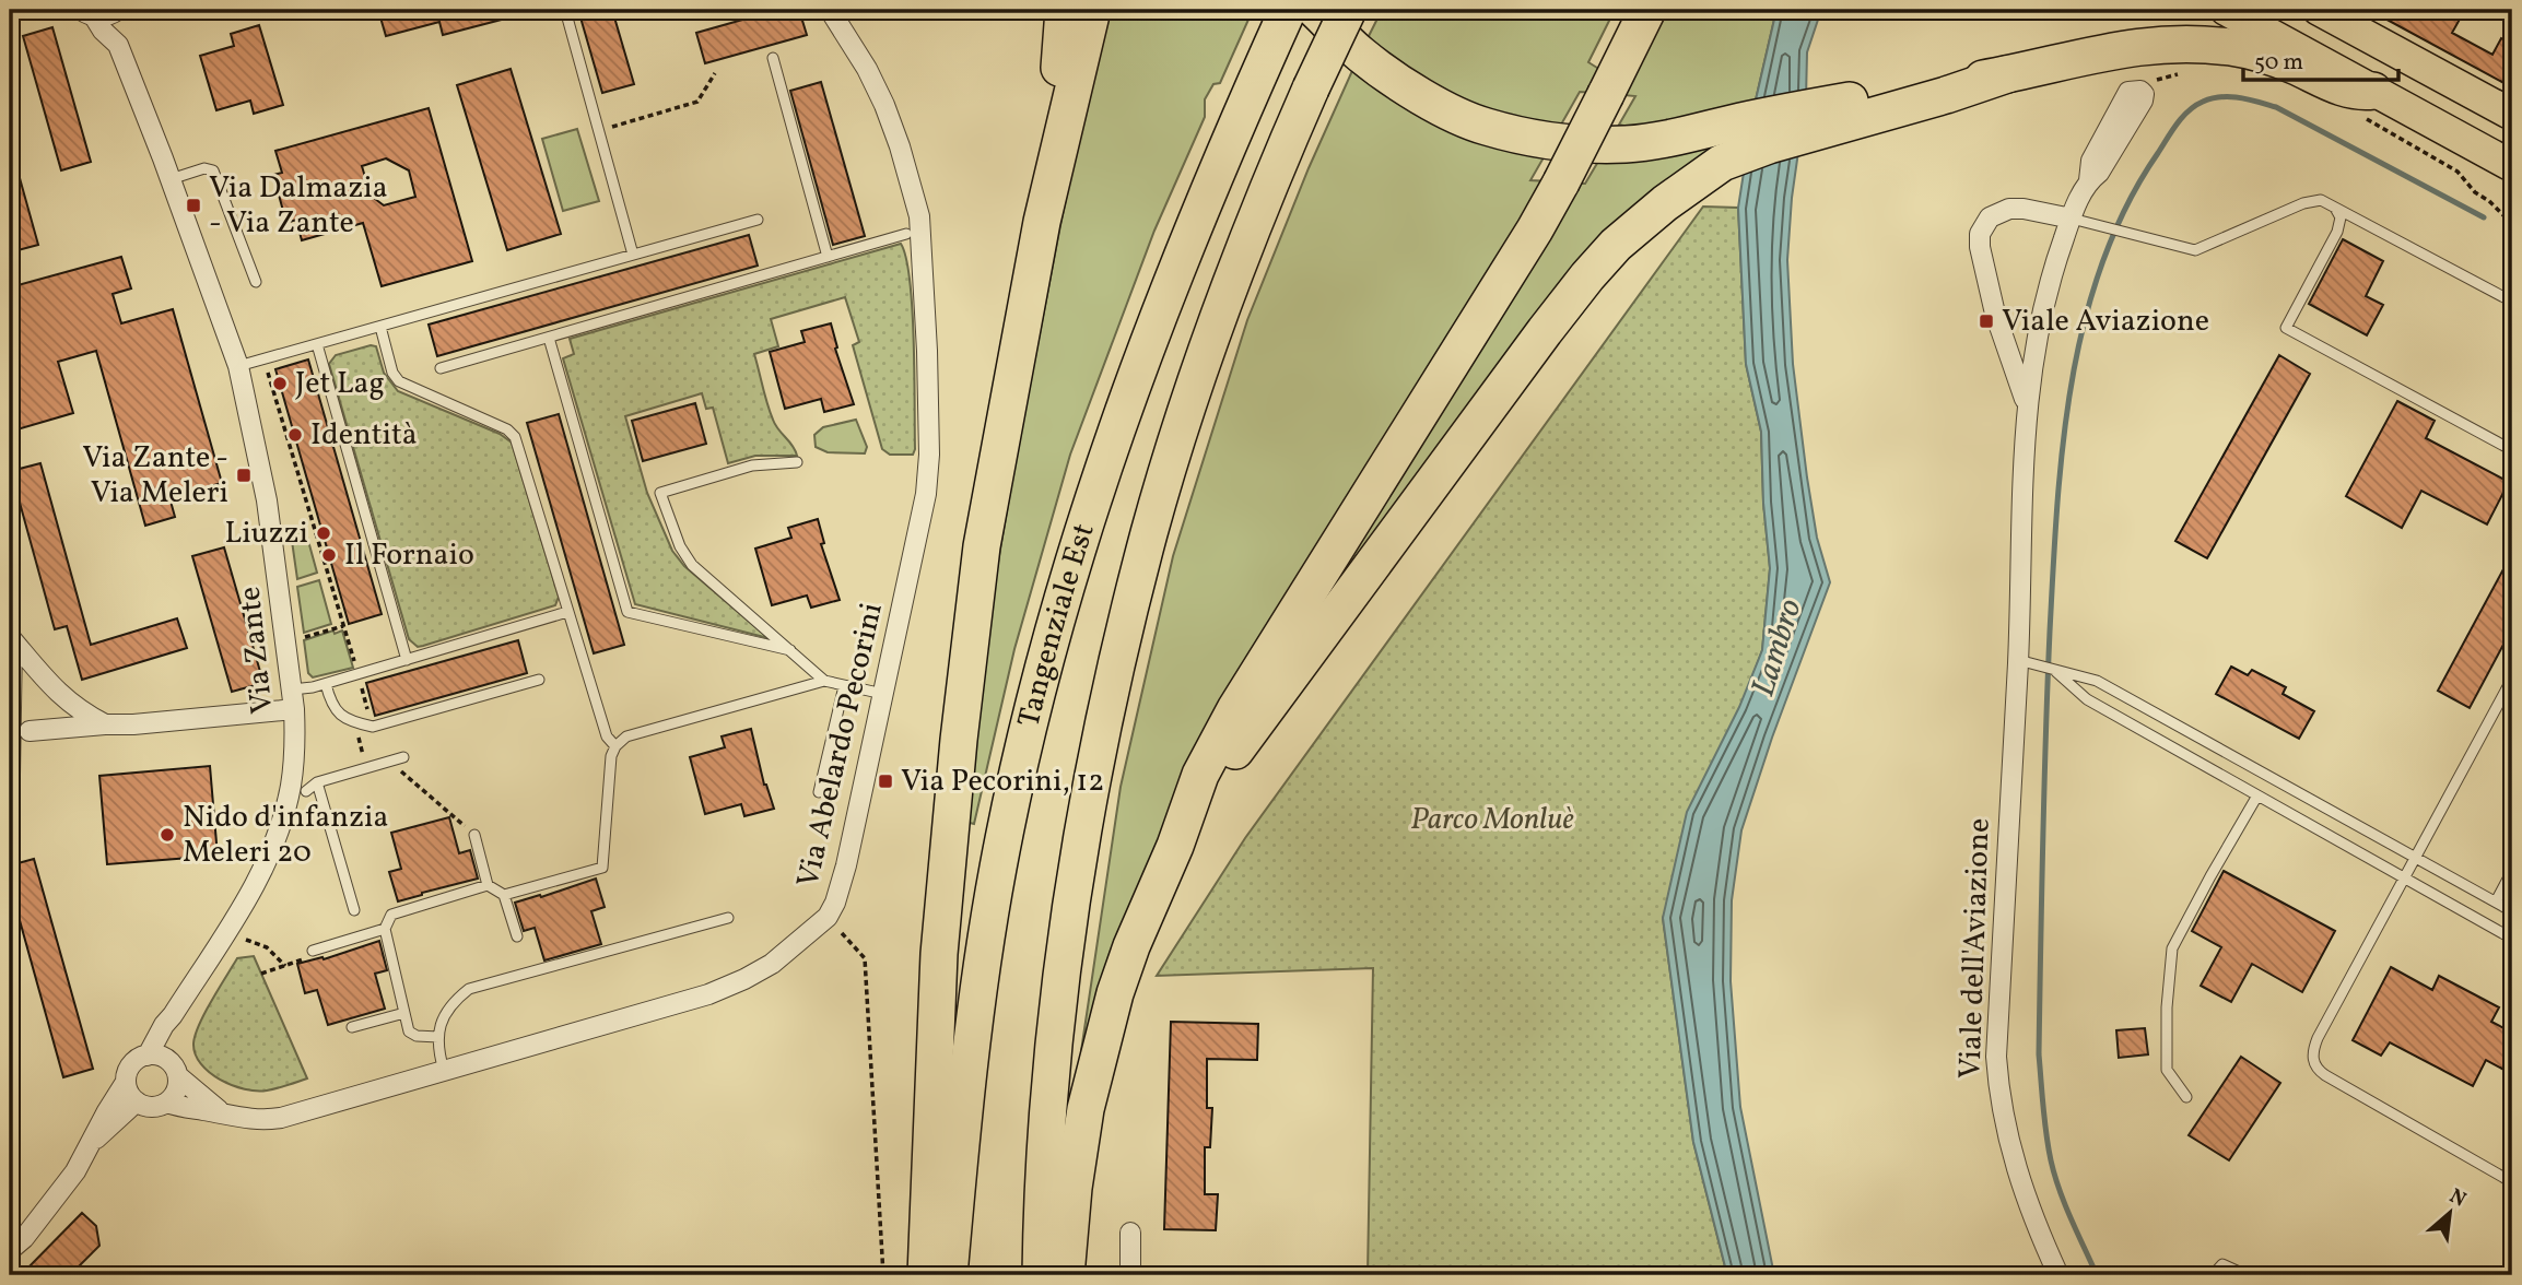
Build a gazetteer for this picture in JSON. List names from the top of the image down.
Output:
{
  "streets": {
    "highway": ["Tangenziale Est"],
    "street": ["Via Zante", "Via Abelardo Pecorini", "Viale dell'Aviazione"]
  },
  "crossings": [
    ["Via Zante", "Via Abelardo Pecorini"]
  ],
  "water": ["Lambro"],
  "parks": ["Parco Monluè"],
  "places": {
    "transit": [
      "Via Dalmazia - Via Zante",
      "Viale Aviazione",
      "Via Zante - Via Meleri",
      "Via Pecorini, 12"
    ],
    "other": [
      "Jet Lag",
      "Identità",
      "Liuzzi",
      "Il Fornaio",
      "Nido d'infanzia Meleri 20"
    ]
  },
  "scale_bar": "50 m",
  "north": "top right"
}
